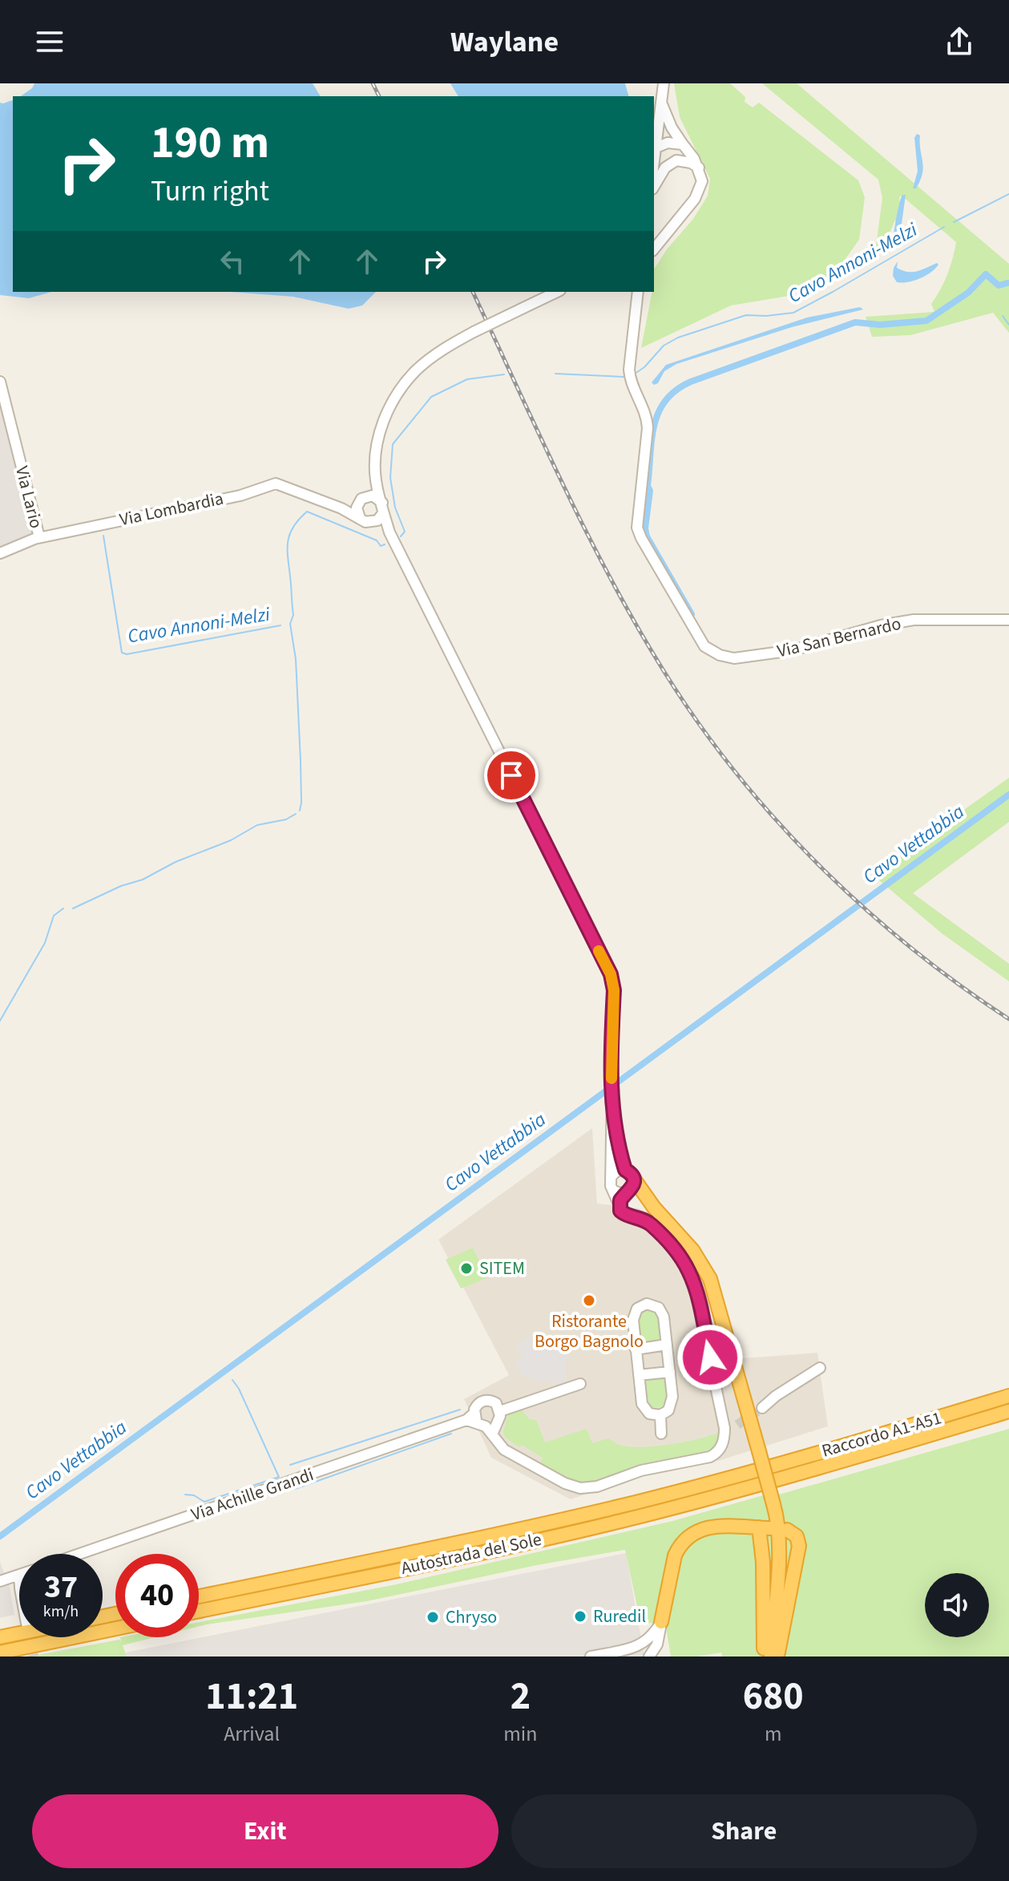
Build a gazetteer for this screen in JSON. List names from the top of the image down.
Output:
{
  "streets": {
    "highway": ["Raccordo A1-A51", "Autostrada del Sole"],
    "street": [
      "Via Lario",
      "Via Lombardia",
      "Via San Bernardo",
      "Via Achille Grandi"
    ]
  },
  "crossings": [
    ["Via Lario", "Via Lombardia"],
    ["Raccordo A1-A51", "Autostrada del Sole"]
  ],
  "water": ["Cavo Annoni-Melzi", "Cavo Vettabbia"],
  "places": [
    "SITEM",
    "Ristorante Borgo Bagnolo",
    "Ruredil",
    "Chryso"
  ],
  "page": {
    "header": "Waylane",
    "turn": ["190 m", "Turn right"],
    "speed": "37 km/h",
    "limit": "40",
    "eta": [
      "11:21",
      "Arrival",
      "2",
      "min",
      "680",
      "m"
    ],
    "buttons": ["Exit", "Share"]
  }
}
